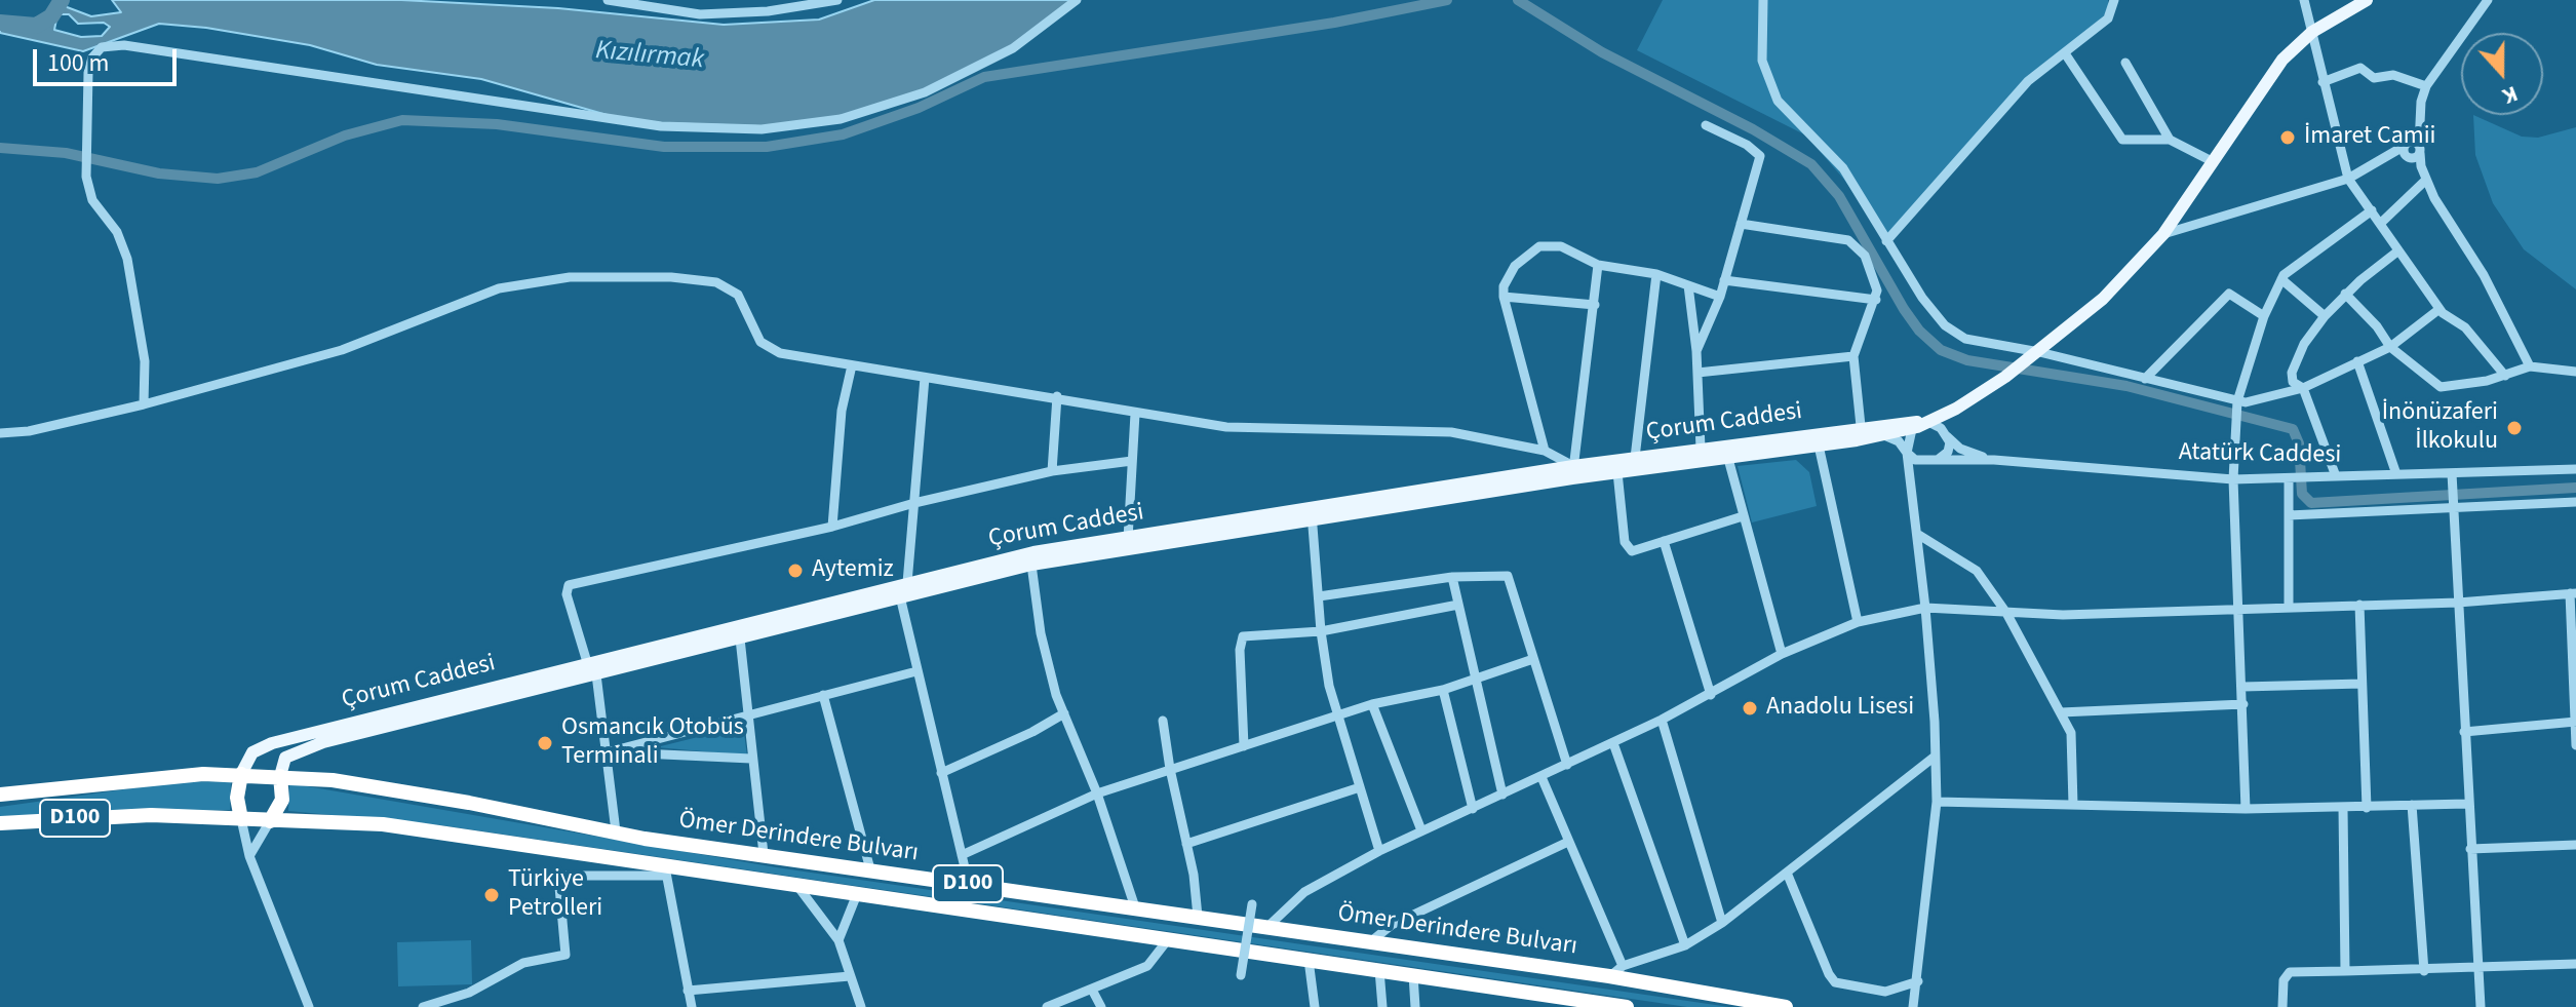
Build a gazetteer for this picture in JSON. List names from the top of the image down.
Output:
{
  "streets": {
    "highway": ["D100", "Ömer Derindere Bulvarı"],
    "main road": ["Çorum Caddesi"],
    "street": ["Atatürk Caddesi"]
  },
  "crossings": [
    ["Çorum Caddesi", "Ömer Derindere Bulvarı"]
  ],
  "water": ["Kızılırmak"],
  "places": [
    "İmaret Camii",
    "İnönüzaferi İlkokulu",
    "Aytemiz",
    "Anadolu Lisesi",
    "Osmancık Otobüs Terminali",
    "Türkiye Petrolleri"
  ],
  "scale_bar": "100 m",
  "north": "bottom"
}
